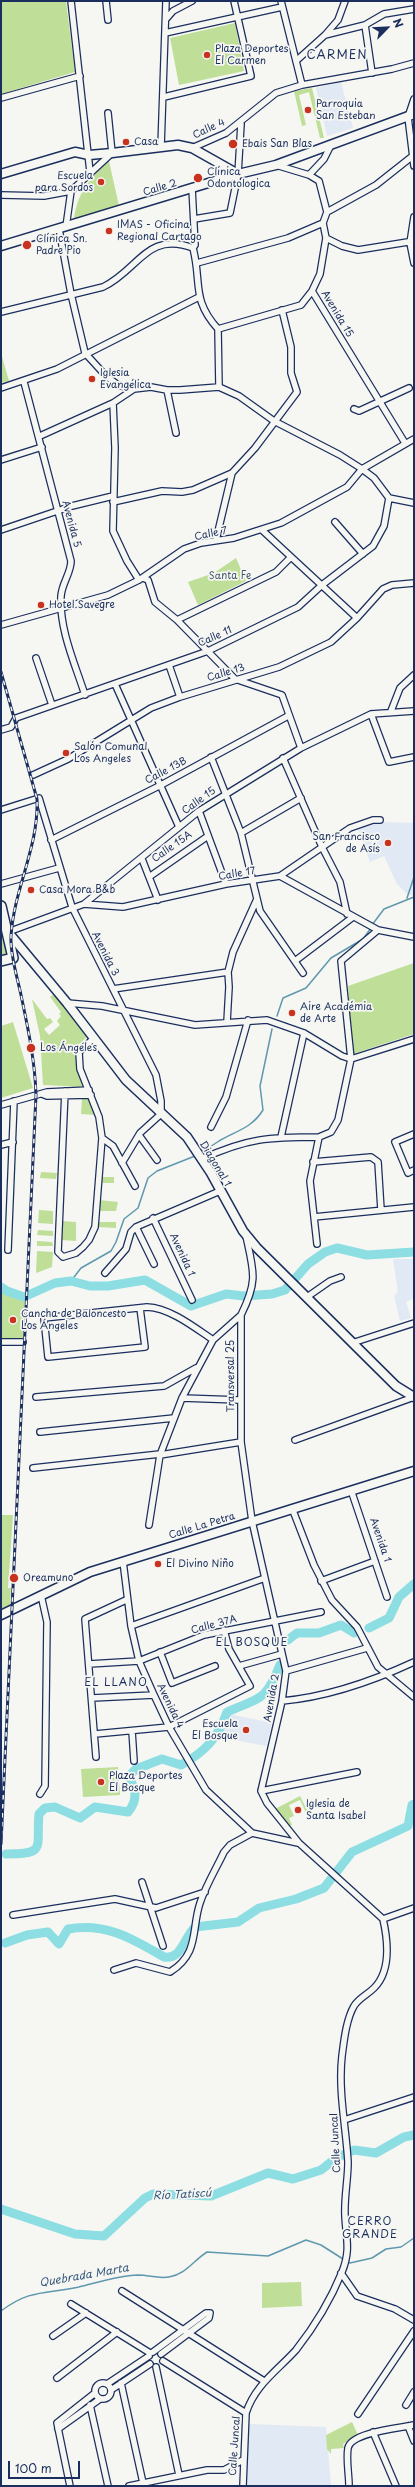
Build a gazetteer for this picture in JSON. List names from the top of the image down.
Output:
{
  "streets": {
    "street": [
      "Calle 4",
      "Calle 2",
      "Avenida 15",
      "Avenida 5",
      "Calle 7",
      "Calle 11",
      "Calle 13",
      "Calle 13B",
      "Calle 15",
      "Calle 15A",
      "Calle 17",
      "Avenida 3",
      "Diagonal 1",
      "Avenida 1",
      "Transversal 25",
      "Calle La Petra",
      "Calle 37A",
      "Avenida 2",
      "Avenida 4",
      "Calle Juncal"
    ]
  },
  "crossings": [
    ["Avenida 15", "Calle 7"],
    ["Avenida 5", "Calle 7"],
    ["Avenida 5", "Calle 11"],
    ["Calle 13B", "Avenida 3"],
    ["Calle 15", "Calle 17"],
    ["Calle 15", "Avenida 3"],
    ["Calle 15", "Diagonal 1"],
    ["Avenida 3", "Diagonal 1"],
    ["Diagonal 1", "Transversal 25"],
    ["Avenida 1", "Calle La Petra"],
    ["Transversal 25", "Calle La Petra"],
    ["Transversal 25", "Avenida 2"],
    ["Calle La Petra", "Avenida 2"],
    ["Calle La Petra", "Avenida 4"],
    ["Calle 37A", "Avenida 2"],
    ["Calle 37A", "Avenida 4"]
  ],
  "districts": [
    "CARMEN",
    "EL BOSQUE",
    "EL LLANO",
    "CERRO GRANDE"
  ],
  "water": ["Río Tatiscú", "Quebrada Marta"],
  "parks": ["Santa Fe"],
  "places": [
    "Plaza Deportes El Carmen",
    "Parroquia San Esteban",
    "Casa",
    "Ebais San Blas",
    "Clínica Odontologica",
    "Escuela para Sordos",
    "IMAS - Oficina Regional Cartago",
    "Clínica Sn. Padre Pio",
    "Iglesia Evangélica",
    "Hotel Savegre",
    "Salón Comunal Los Angeles",
    "San Francisco de Asís",
    "Casa Mora B&b",
    "Aire Académia de Arte",
    "Los Ángeles",
    "Cancha de Baloncesto Los Ángeles",
    "El Divino Niño",
    "Oreamuno",
    "Escuela El Bosque",
    "Plaza Deportes El Bosque",
    "Iglesia de Santa Isabel"
  ],
  "scale_bar": "100 m",
  "north": "top right"
}
